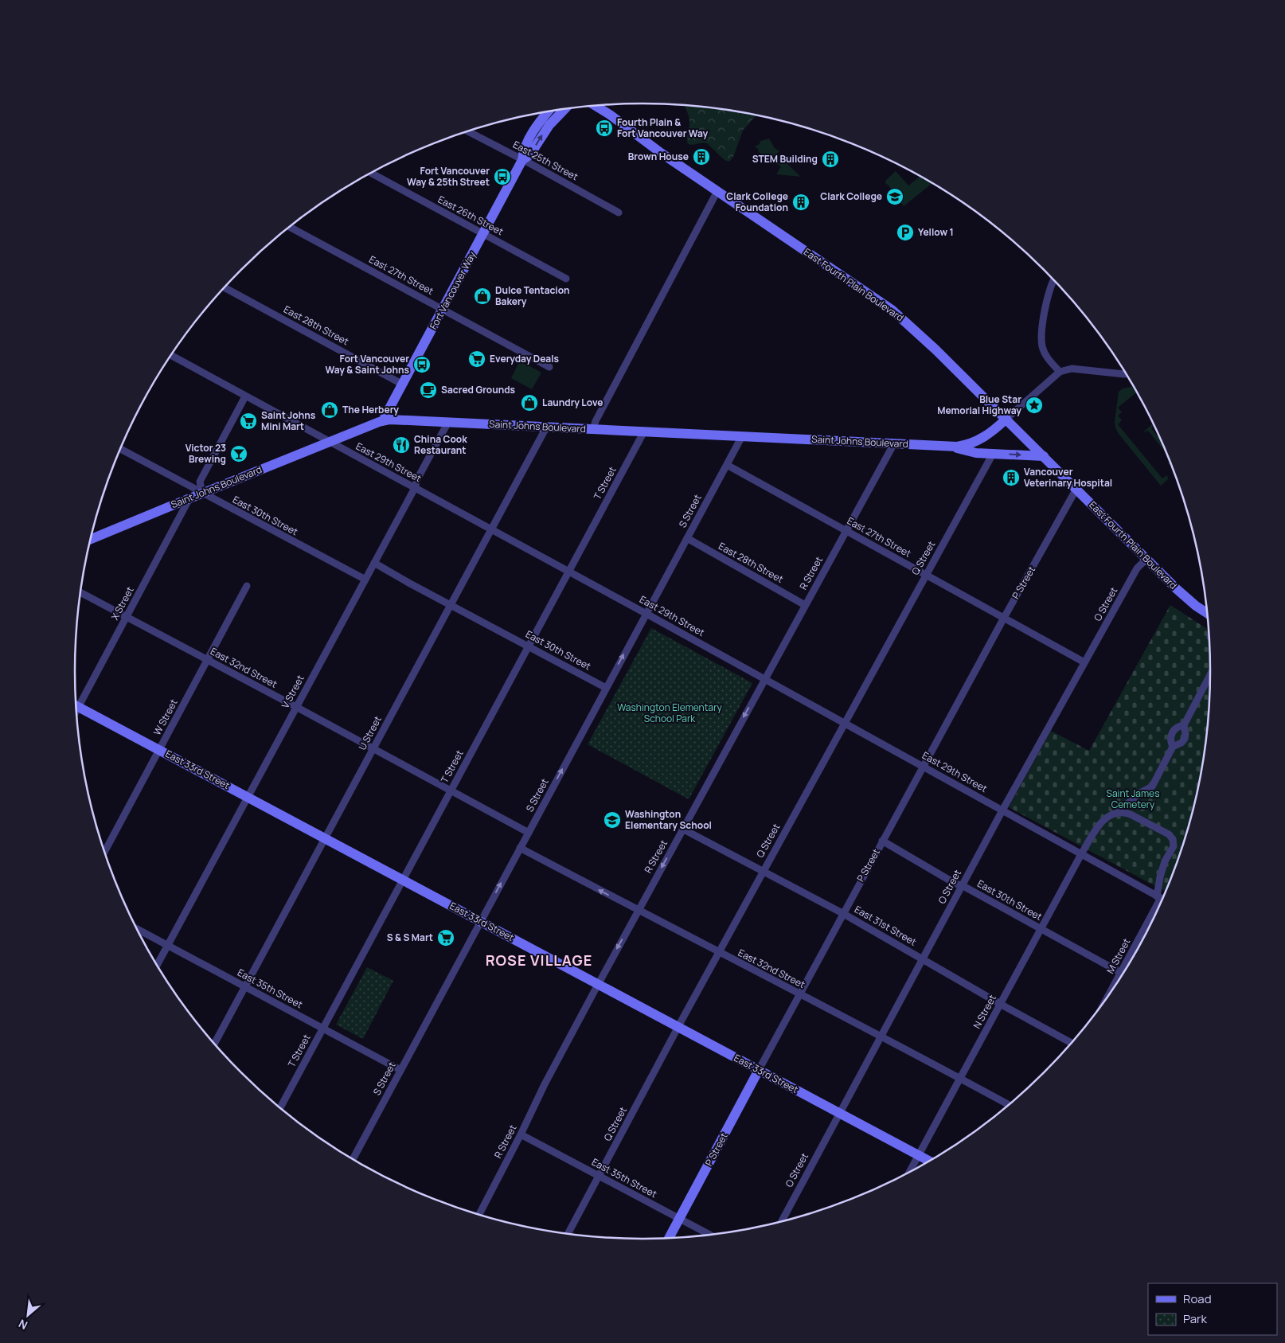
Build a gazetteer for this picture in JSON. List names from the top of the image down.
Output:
{
  "streets": {
    "street": [
      "East 25th Street",
      "East 26th Street",
      "East 27th Street",
      "East Fourth Plain Boulevard",
      "Fort Vancouver Way",
      "East 28th Street",
      "Saint Johns Boulevard",
      "East 29th Street",
      "T Street",
      "S Street",
      "East 30th Street",
      "Q Street",
      "R Street",
      "P Street",
      "X Street",
      "O Street",
      "East 32nd Street",
      "V Street",
      "W Street",
      "U Street",
      "East 33rd Street",
      "East 31st Street",
      "M Street",
      "East 35th Street",
      "N Street"
    ]
  },
  "crossings": [
    ["East 25th Street", "Fort Vancouver Way"],
    ["East 26th Street", "Fort Vancouver Way"],
    ["East 27th Street", "Fort Vancouver Way"],
    ["East 27th Street", "S Street"],
    ["East 27th Street", "Q Street"],
    ["East 27th Street", "R Street"],
    ["East 27th Street", "P Street"],
    ["East 27th Street", "O Street"],
    ["East Fourth Plain Boulevard", "Saint Johns Boulevard"],
    ["East Fourth Plain Boulevard", "P Street"],
    ["East Fourth Plain Boulevard", "O Street"],
    ["Fort Vancouver Way", "East 28th Street"],
    ["Fort Vancouver Way", "Saint Johns Boulevard"],
    ["East 28th Street", "S Street"],
    ["East 28th Street", "R Street"],
    ["Saint Johns Boulevard", "East 29th Street"],
    ["Saint Johns Boulevard", "T Street"],
    ["Saint Johns Boulevard", "S Street"],
    ["Saint Johns Boulevard", "East 30th Street"],
    ["Saint Johns Boulevard", "R Street"],
    ["Saint Johns Boulevard", "X Street"],
    ["Saint Johns Boulevard", "V Street"],
    ["Saint Johns Boulevard", "U Street"],
    ["East 29th Street", "T Street"],
    ["East 29th Street", "S Street"],
    ["East 29th Street", "Q Street"],
    ["East 29th Street", "R Street"],
    ["East 29th Street", "P Street"],
    ["East 29th Street", "O Street"],
    ["East 29th Street", "V Street"],
    ["East 29th Street", "U Street"],
    ["East 29th Street", "M Street"],
    ["East 29th Street", "N Street"],
    ["T Street", "East 30th Street"],
    ["T Street", "East 32nd Street"],
    ["T Street", "East 33rd Street"],
    ["T Street", "East 35th Street"],
    ["S Street", "East 30th Street"],
    ["S Street", "East 32nd Street"],
    ["S Street", "East 33rd Street"],
    ["S Street", "East 35th Street"],
    ["East 30th Street", "P Street"],
    ["East 30th Street", "O Street"],
    ["East 30th Street", "V Street"],
    ["East 30th Street", "U Street"],
    ["East 30th Street", "M Street"],
    ["East 30th Street", "N Street"],
    ["Q Street", "East 32nd Street"],
    ["Q Street", "East 33rd Street"],
    ["Q Street", "East 31st Street"],
    ["Q Street", "East 35th Street"],
    ["R Street", "East 32nd Street"],
    ["R Street", "East 33rd Street"],
    ["R Street", "East 31st Street"],
    ["R Street", "East 35th Street"],
    ["P Street", "East 32nd Street"],
    ["P Street", "East 33rd Street"],
    ["P Street", "East 31st Street"],
    ["P Street", "East 35th Street"],
    ["X Street", "East 32nd Street"],
    ["O Street", "East 32nd Street"],
    ["O Street", "East 33rd Street"],
    ["O Street", "East 31st Street"],
    ["East 32nd Street", "V Street"],
    ["East 32nd Street", "W Street"],
    ["East 32nd Street", "U Street"],
    ["East 32nd Street", "N Street"],
    ["V Street", "East 33rd Street"],
    ["V Street", "East 35th Street"],
    ["W Street", "East 33rd Street"],
    ["U Street", "East 33rd Street"],
    ["U Street", "East 35th Street"],
    ["East 33rd Street", "N Street"],
    ["East 31st Street", "N Street"]
  ],
  "one_way": ["S Street", "R Street"],
  "districts": ["ROSE VILLAGE"],
  "parks": ["Washington Elementary School Park", "Saint James Cemetery"],
  "places": {
    "bus stop": ["Fourth Plain & Fort Vancouver Way", "Fort Vancouver Way & 25th Street", "Fort Vancouver Way & Saint Johns"],
    "building": [
      "Brown House",
      "STEM Building",
      "Clark College Foundation",
      "Vancouver Veterinary Hospital"
    ],
    "school or university": ["Clark College", "Washington Elementary School"],
    "parking": ["Yellow 1"],
    "shop": ["Dulce Tentacion Bakery", "Laundry Love", "The Herbery"],
    "supermarket": ["Everyday Deals", "Saint Johns Mini Mart", "S & S Mart"],
    "cafe": ["Sacred Grounds"],
    "place": ["Blue Star Memorial Highway"],
    "restaurant": ["China Cook Restaurant"],
    "bar": ["Victor 23 Brewing"]
  },
  "legend": ["Road", "Park"],
  "north": "bottom left"
}
